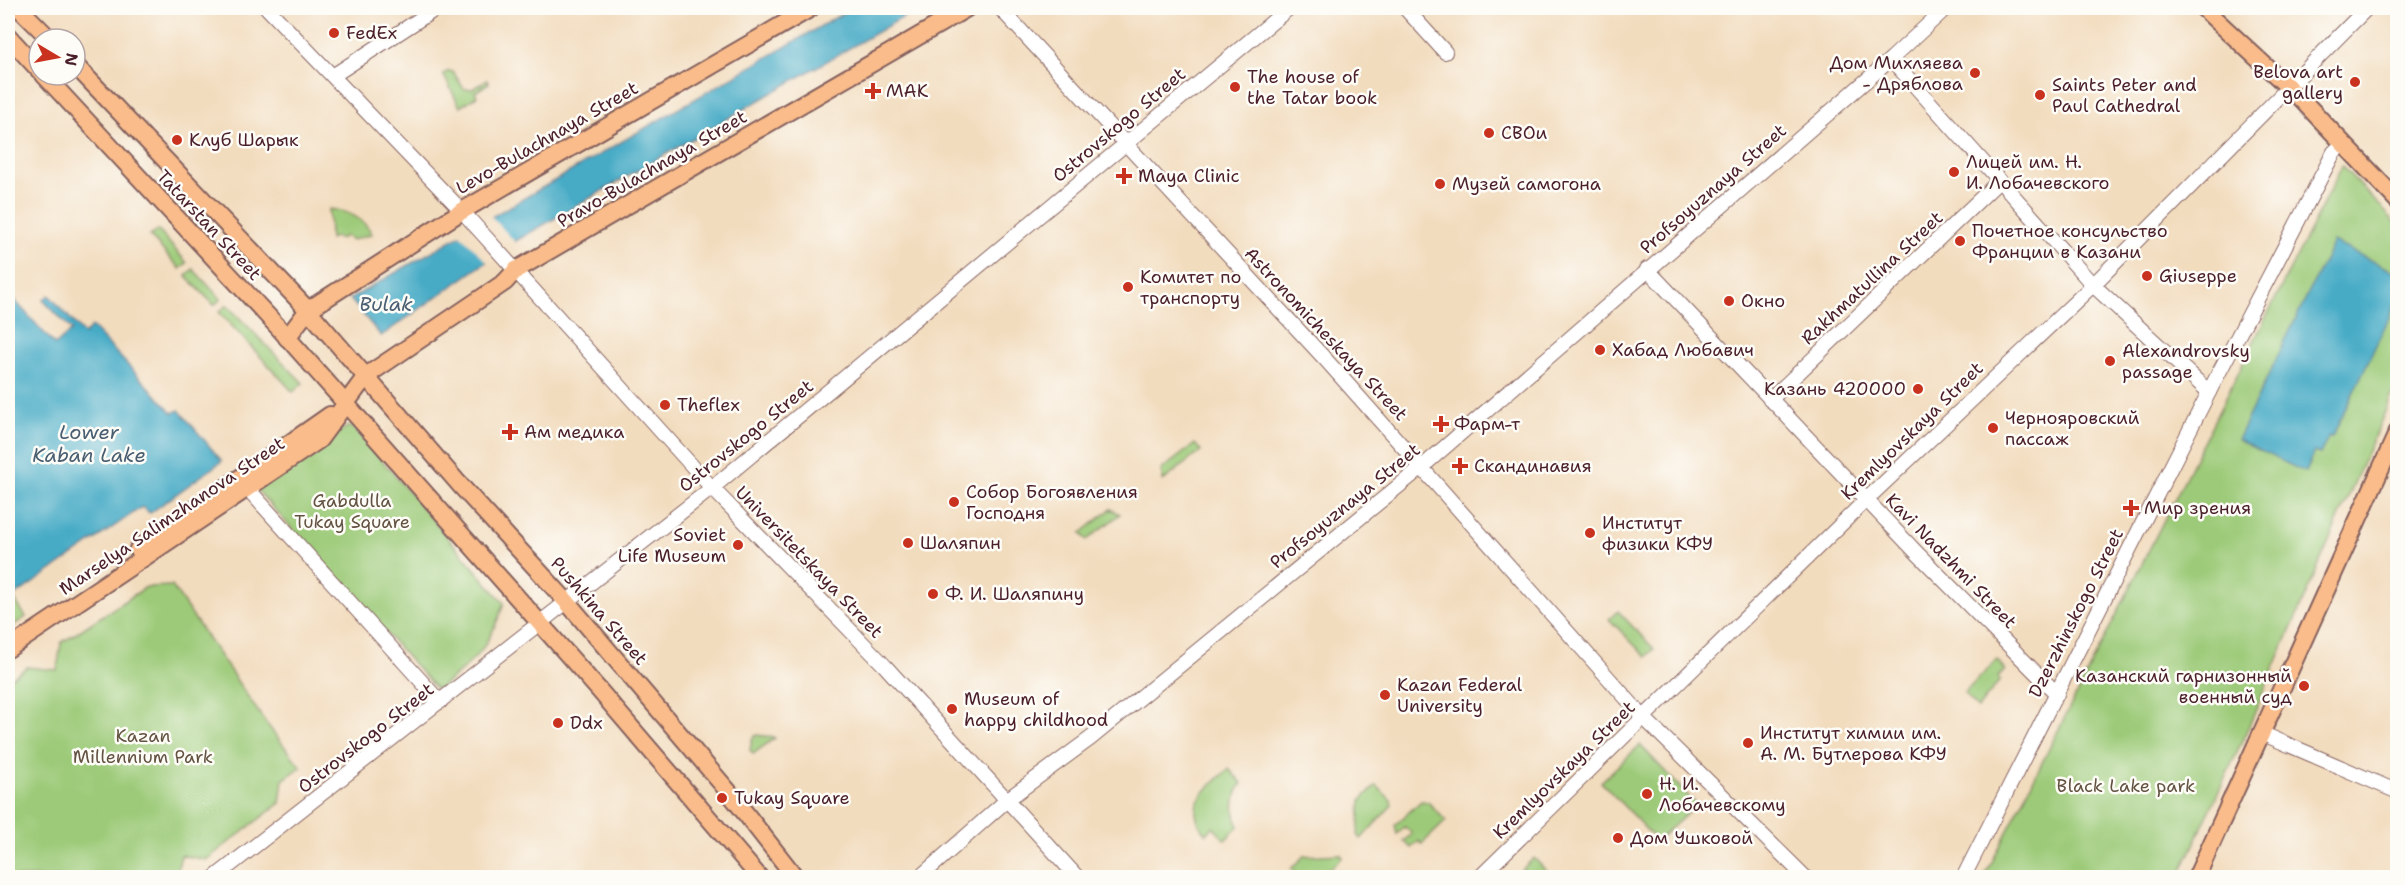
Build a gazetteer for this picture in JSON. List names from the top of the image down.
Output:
{
  "streets": {
    "main road": [
      "Levo-Bulachnaya Street",
      "Pravo-Bulachnaya Street",
      "Tatarstan Street",
      "Marselya Salimzhanova Street",
      "Pushkina Street"
    ],
    "street": [
      "Ostrovskogo Street",
      "Profsoyuznaya Street",
      "Rakhmatullina Street",
      "Astronomicheskaya Street",
      "Kremlyovskaya Street",
      "Kavi Nadzhmi Street",
      "Universitetskaya Street",
      "Dzerzhinskogo Street"
    ]
  },
  "crossings": [
    ["Ostrovskogo Street", "Astronomicheskaya Street"],
    ["Ostrovskogo Street", "Universitetskaya Street"],
    ["Ostrovskogo Street", "Pushkina Street"],
    ["Levo-Bulachnaya Street", "Tatarstan Street"],
    ["Levo-Bulachnaya Street", "Universitetskaya Street"],
    ["Pravo-Bulachnaya Street", "Tatarstan Street"],
    ["Pravo-Bulachnaya Street", "Marselya Salimzhanova Street"],
    ["Pravo-Bulachnaya Street", "Universitetskaya Street"],
    ["Pravo-Bulachnaya Street", "Pushkina Street"],
    ["Profsoyuznaya Street", "Astronomicheskaya Street"],
    ["Profsoyuznaya Street", "Kavi Nadzhmi Street"],
    ["Profsoyuznaya Street", "Universitetskaya Street"],
    ["Tatarstan Street", "Marselya Salimzhanova Street"],
    ["Tatarstan Street", "Pushkina Street"],
    ["Rakhmatullina Street", "Kavi Nadzhmi Street"],
    ["Astronomicheskaya Street", "Kremlyovskaya Street"],
    ["Kremlyovskaya Street", "Kavi Nadzhmi Street"],
    ["Kavi Nadzhmi Street", "Dzerzhinskogo Street"]
  ],
  "water": ["Bulak", "Lower Kaban Lake"],
  "parks": ["Gabdulla Tukay Square", "Kazan Millennium Park", "Black Lake park"],
  "places": {
    "other": [
      "FedEx",
      "Дом Михляева - Дряблова",
      "Belova art gallery",
      "The house of the Tatar book",
      "Saints Peter and Paul Cathedral",
      "СВОи",
      "Клуб Шарык",
      "Лицей им. Н. И. Лобачевского",
      "Музей самогона",
      "Почетное консульство Франции в Казани",
      "Giuseppe",
      "Комитет по транспорту",
      "Окно",
      "Хабад Любавич",
      "Alexandrovsky passage",
      "Казань 420000",
      "Theflex",
      "Чернояровский пассаж",
      "Собор Богоявления Господня",
      "Институт физики КФУ",
      "Шаляпин",
      "Soviet Life Museum",
      "Ф. И. Шаляпину",
      "Казанский гарнизонный военный суд",
      "Kazan Federal University",
      "Museum of happy childhood",
      "Ddx",
      "Институт химии им. А. М. Бутлерова КФУ",
      "Н. И. Лобачевскому",
      "Tukay Square",
      "Дом Ушковой"
    ],
    "health": [
      "МАК",
      "Maya Clinic",
      "Фарм-т",
      "Ам медика",
      "Скандинавия",
      "Мир зрения"
    ]
  },
  "north": "right"
}
